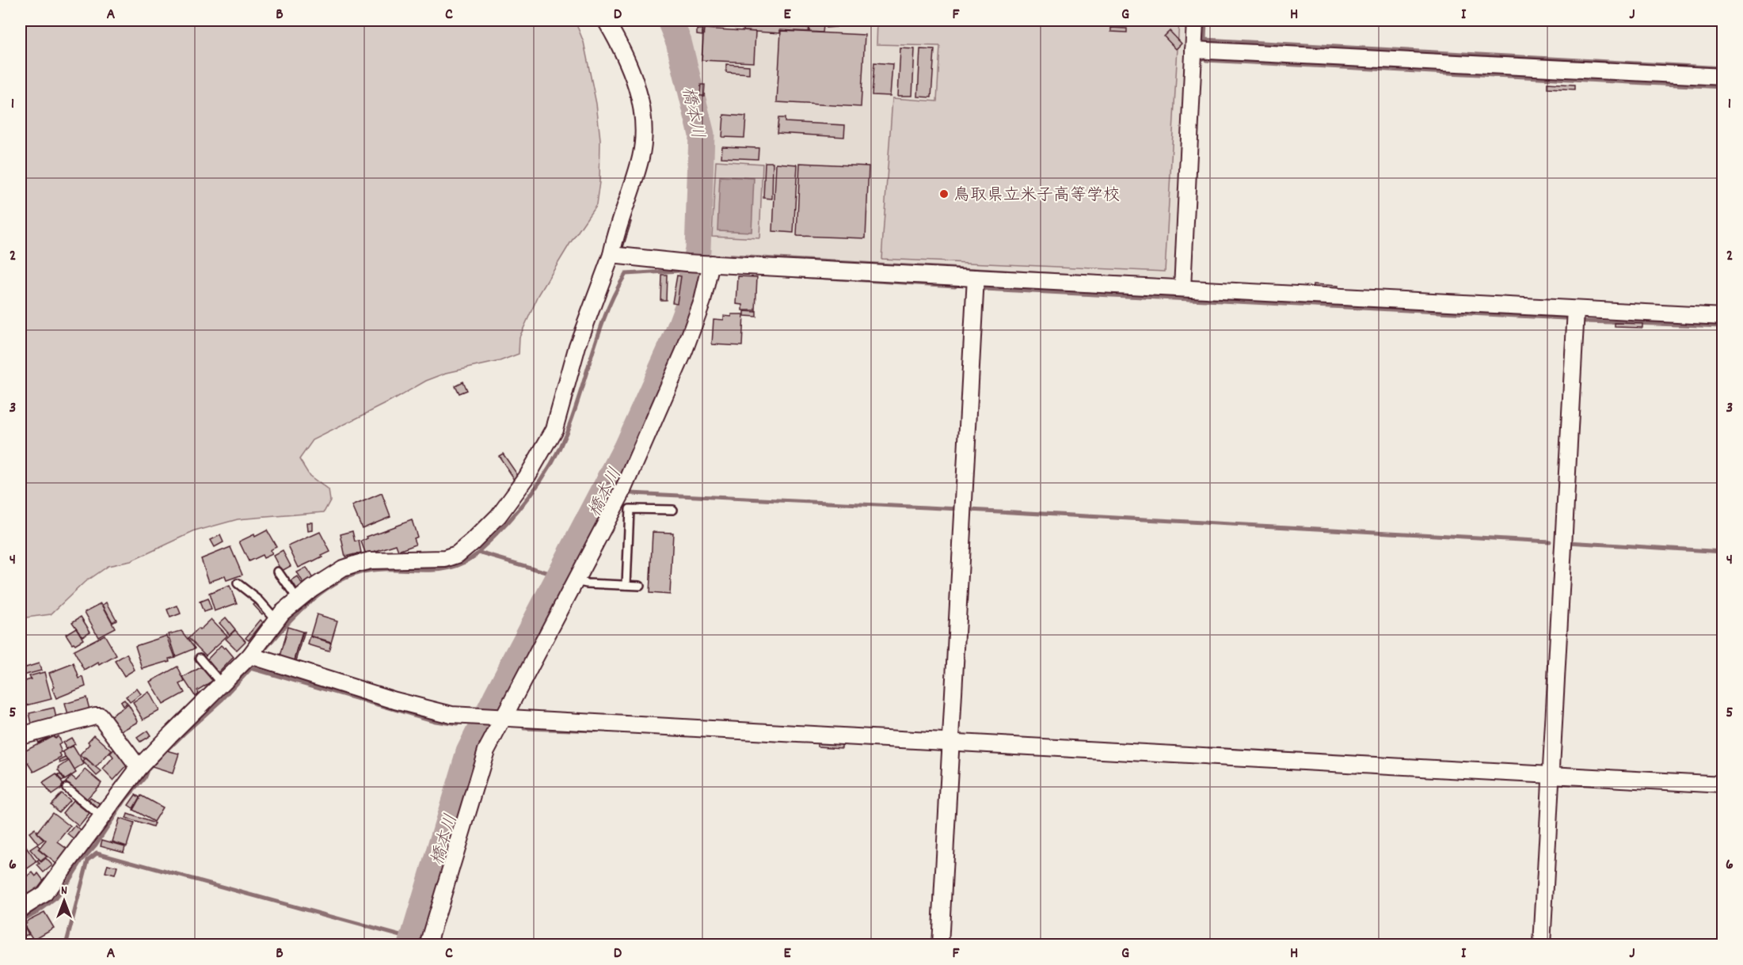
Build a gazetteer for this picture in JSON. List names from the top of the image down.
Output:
{
  "water": ["橋本川"],
  "places": ["鳥取県立米子高等学校"],
  "north": "top",
  "grid": {
    "columns": [
      "A",
      "B",
      "C",
      "D",
      "E",
      "F",
      "G",
      "H",
      "I",
      "J"
    ],
    "rows": [
      "1",
      "2",
      "3",
      "4",
      "5",
      "6"
    ]
  }
}
